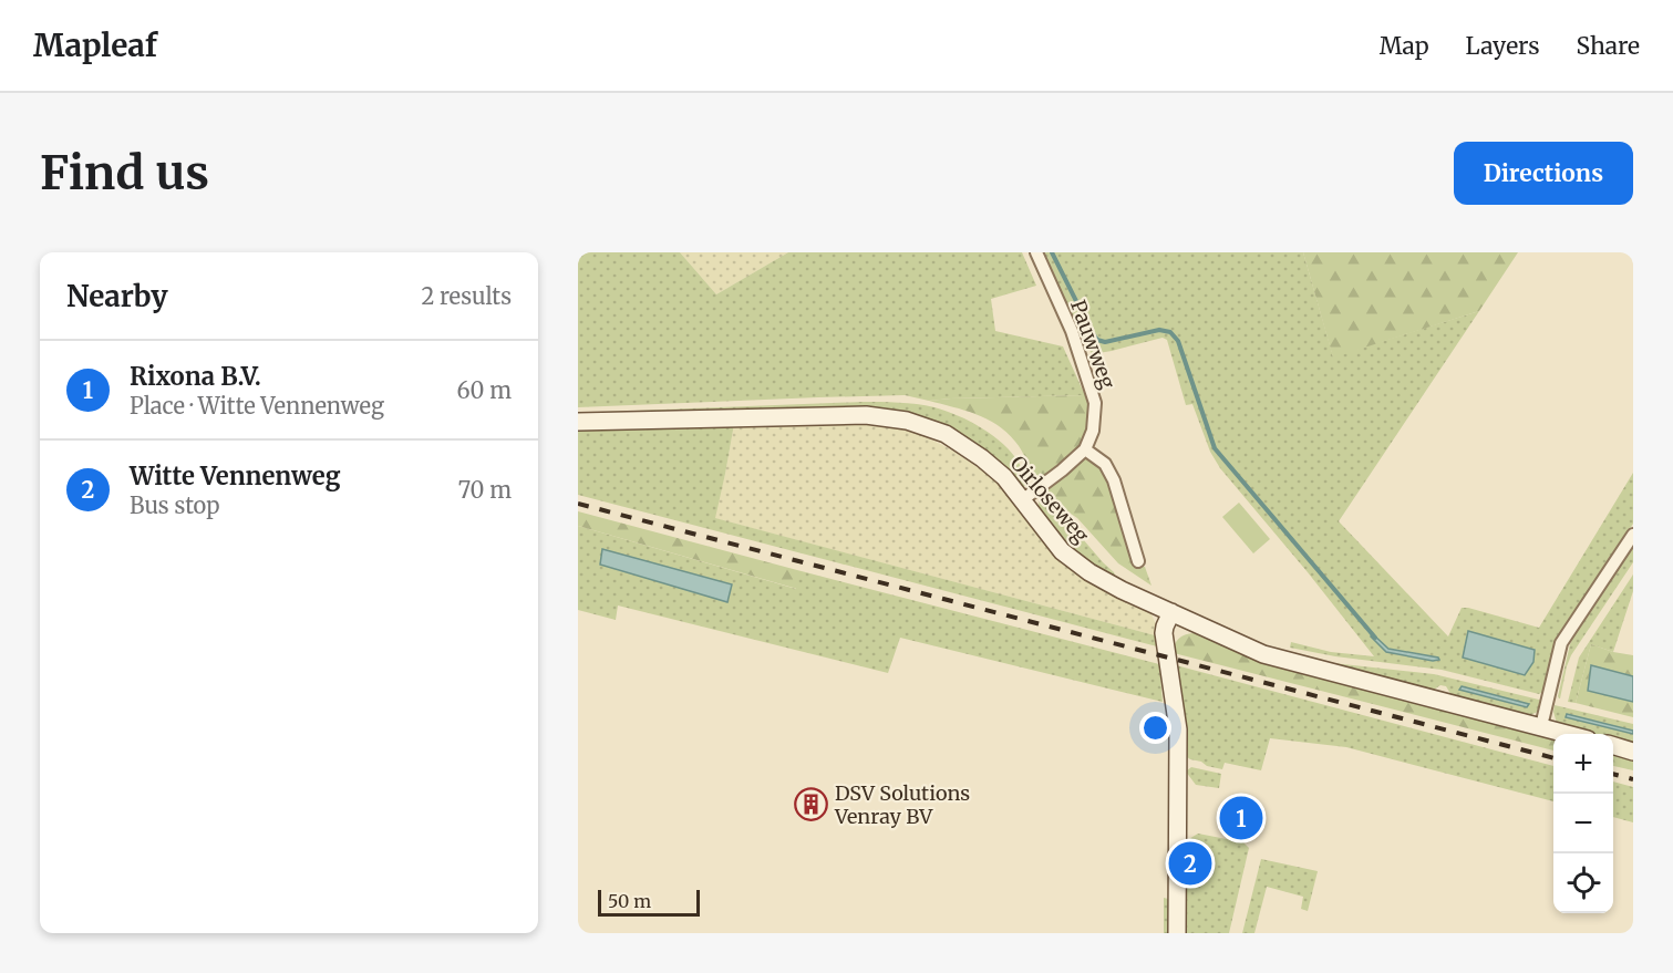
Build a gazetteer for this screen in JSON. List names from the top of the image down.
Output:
{
  "streets": {
    "street": ["Pauwweg", "Oirloseweg"]
  },
  "places": {
    "building": ["DSV Solutions Venray BV"]
  },
  "scale_bar": "50 m",
  "page": {
    "header": "Mapleaf",
    "nav": ["Map", "Layers", "Share"],
    "buttons": "Directions",
    "title": "Find us",
    "heading": ["Nearby", "2 results"],
    "list": [
      {
        "mark": "1",
        "name": "Rixona B.V.",
        "note": "Place · Witte Vennenweg",
        "value": "60 m"
      },
      {
        "mark": "2",
        "name": "Witte Vennenweg",
        "note": "Bus stop",
        "value": "70 m"
      }
    ],
    "map_buttons": ["+", "−"],
    "pins": ["1", "2"],
    "scale": "50 m"
  }
}
